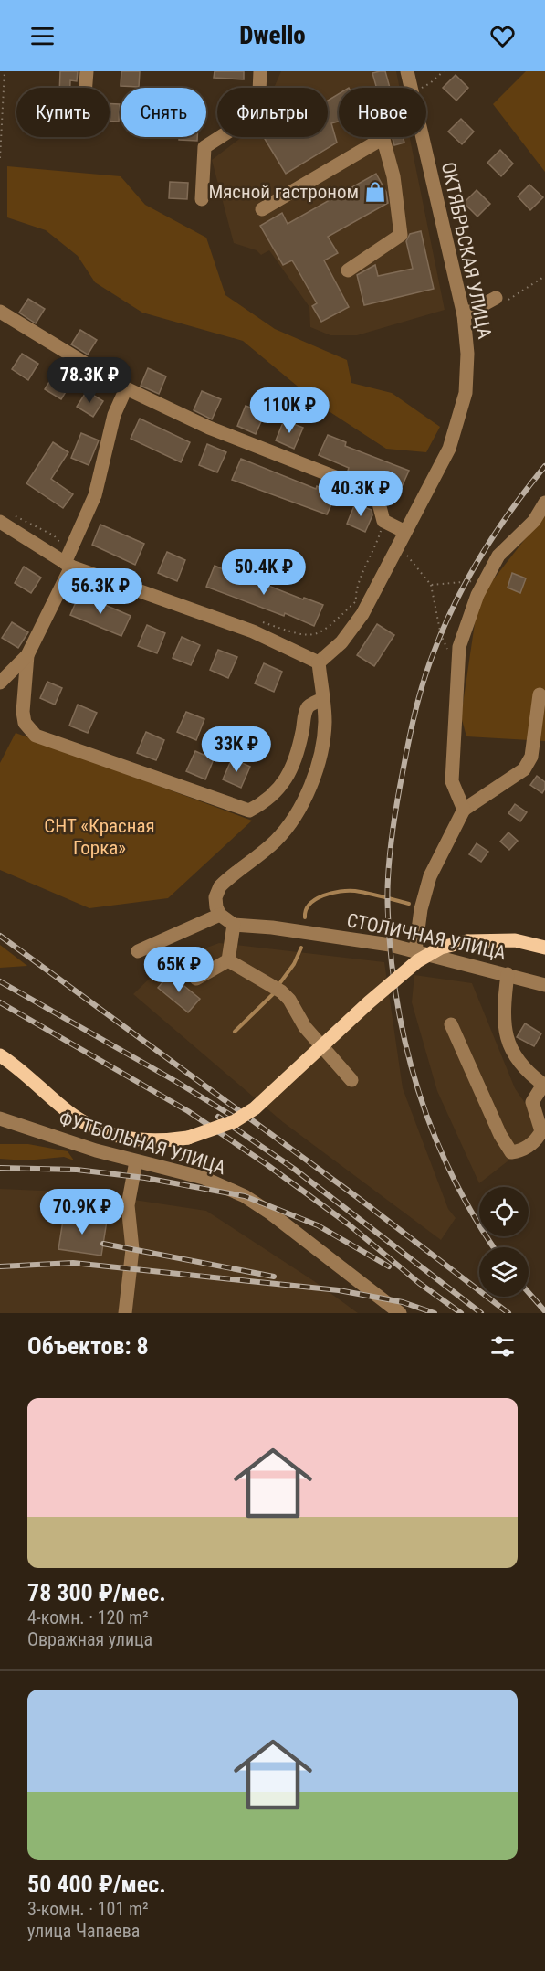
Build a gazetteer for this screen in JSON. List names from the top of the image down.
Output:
{
  "streets": {
    "street": ["ОКТЯБРЬСКАЯ УЛИЦА", "СТОЛИЧНАЯ УЛИЦА", "ФУТБОЛЬНАЯ УЛИЦА"]
  },
  "parks": ["СНТ «Красная Горка»"],
  "places": {
    "shop": ["Мясной гастроном"]
  },
  "page": {
    "header": "Dwello",
    "chip": [
      "Купить",
      "Снять",
      "Фильтры",
      "Новое"
    ],
    "price": [
      "78.3K ₽",
      "110K ₽",
      "40.3K ₽",
      "50.4K ₽",
      "56.3K ₽",
      "33K ₽",
      "65K ₽",
      "70.9K ₽"
    ],
    "heading": "Объектов: 8",
    "list": [
      {
        "name": "78 300 ₽/мес.",
        "note": "4-комн. · 120 m² · Овражная улица"
      },
      {
        "name": "50 400 ₽/мес.",
        "note": "3-комн. · 101 m² · улица Чапаева"
      }
    ]
  }
}
